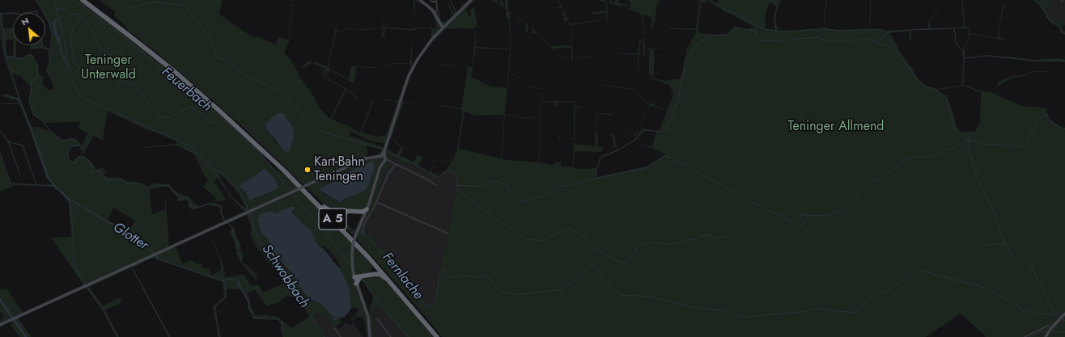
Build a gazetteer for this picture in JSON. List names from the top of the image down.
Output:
{
  "streets": {
    "highway": ["A 5"]
  },
  "water": [
    "Feuerbach",
    "Glotter",
    "Schwobbach",
    "Fernlache"
  ],
  "parks": ["Teninger Unterwald", "Teninger Allmend"],
  "places": ["Kart-Bahn Teningen"],
  "north": "top left"
}
